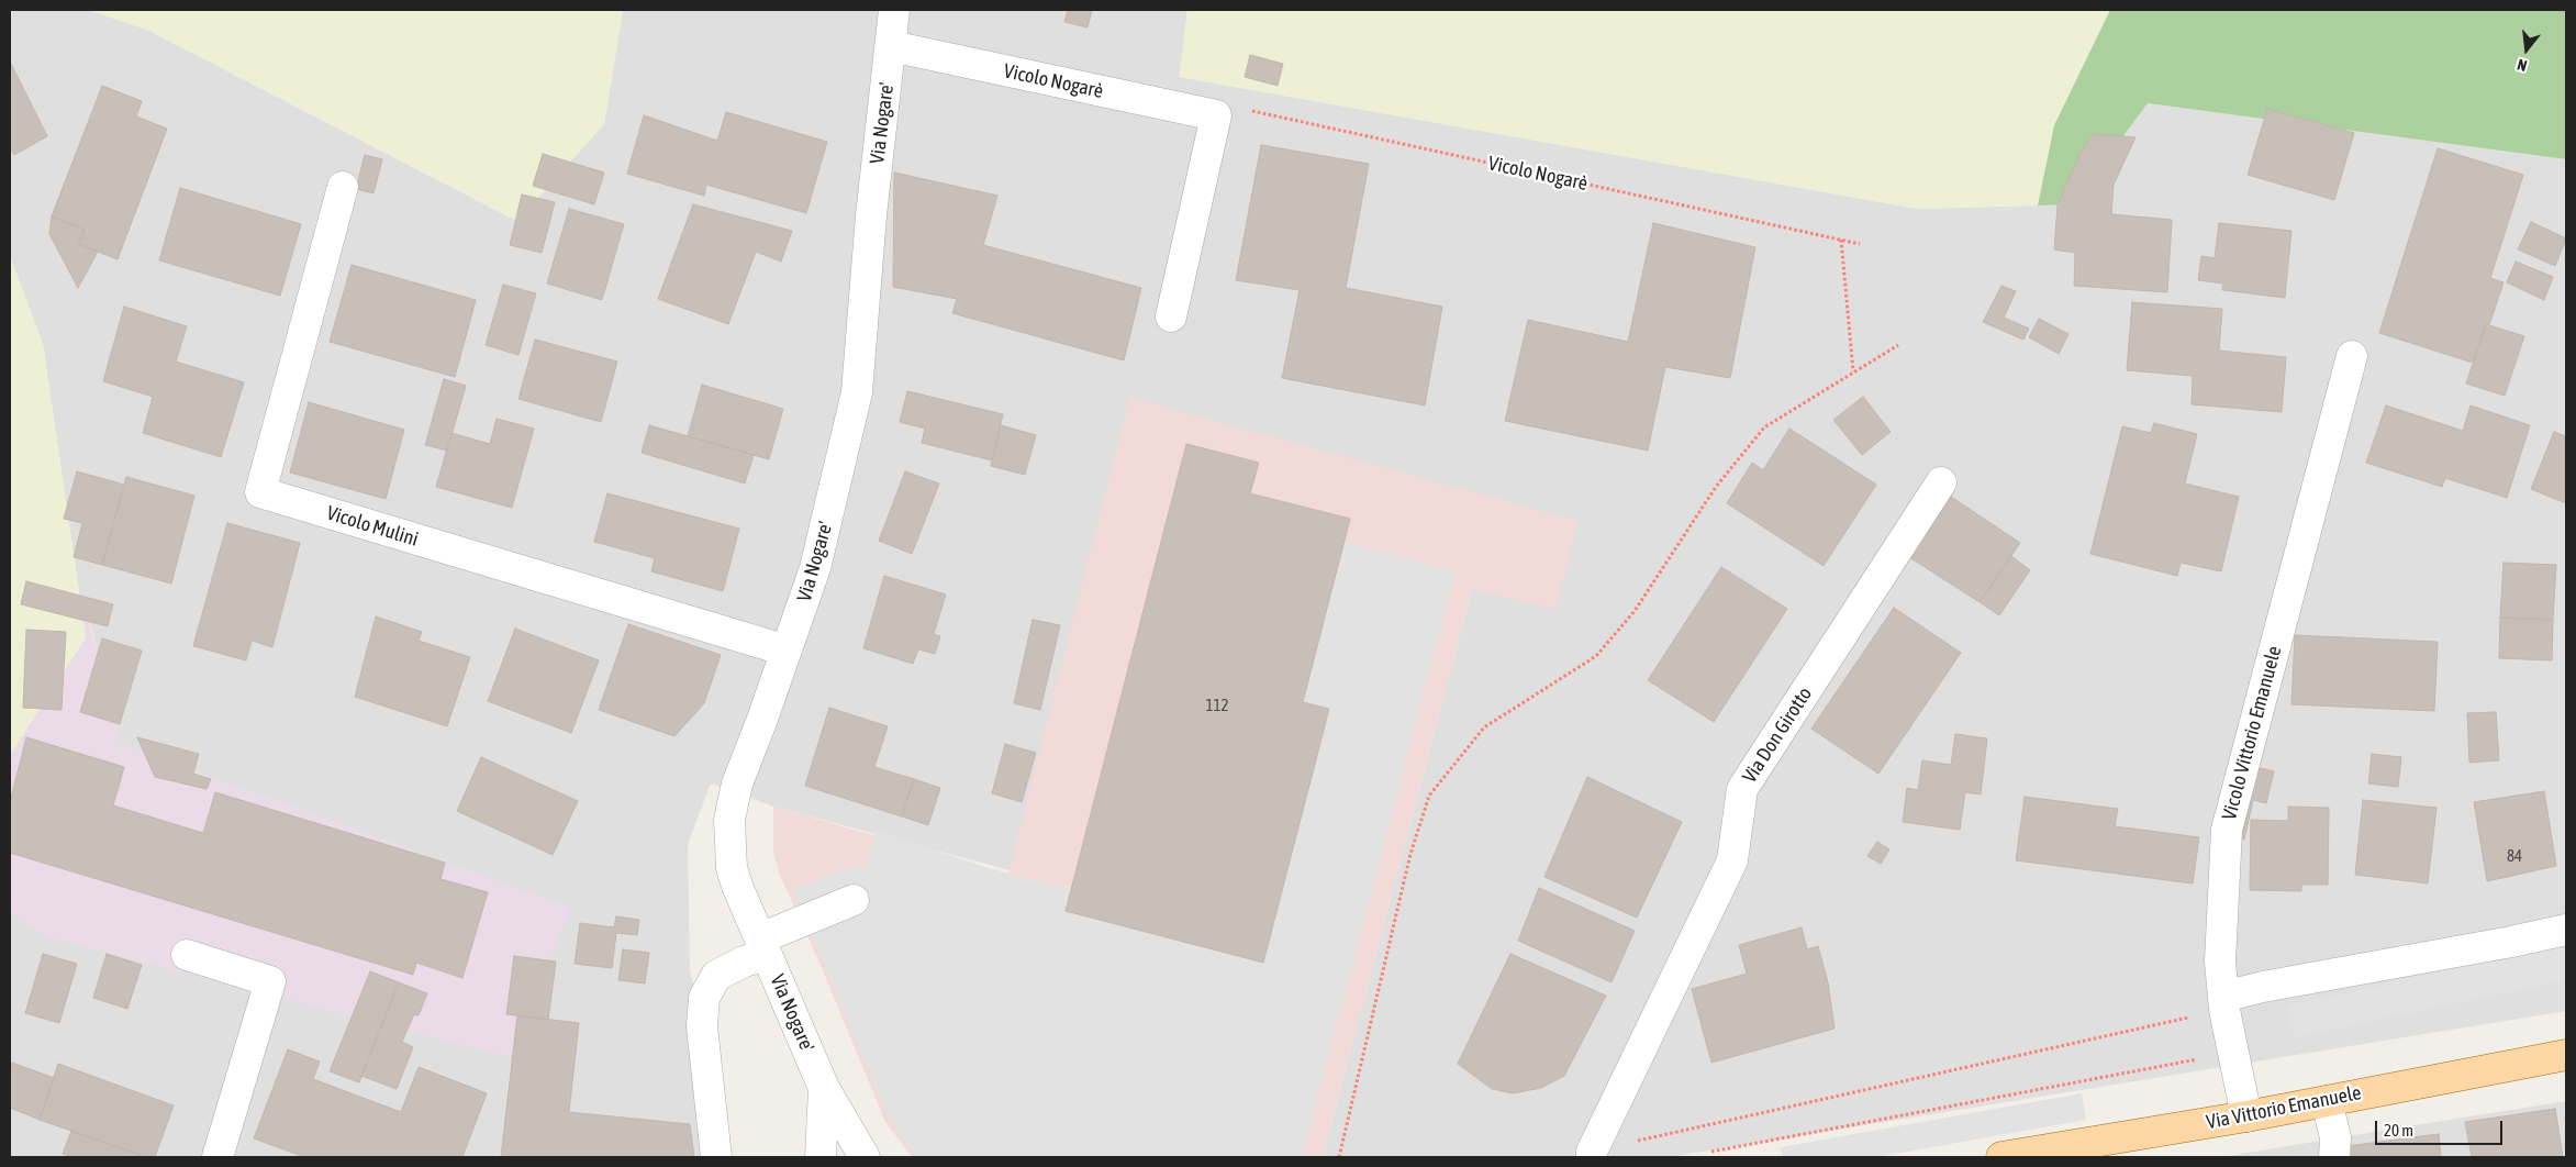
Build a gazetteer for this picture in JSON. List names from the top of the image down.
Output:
{
  "streets": {
    "main road": ["Via Vittorio Emanuele"],
    "street": [
      "Vicolo Nogarè",
      "Via Nogare'",
      "Vicolo Mulini",
      "Vicolo Vittorio Emanuele",
      "Via Don Girotto"
    ]
  },
  "crossings": [
    ["Vicolo Nogarè", "Via Nogare'"],
    ["Via Nogare'", "Vicolo Mulini"],
    ["Vicolo Vittorio Emanuele", "Via Vittorio Emanuele"]
  ],
  "house_numbers": ["112", "84"],
  "scale_bar": "20 m",
  "north": "bottom"
}
